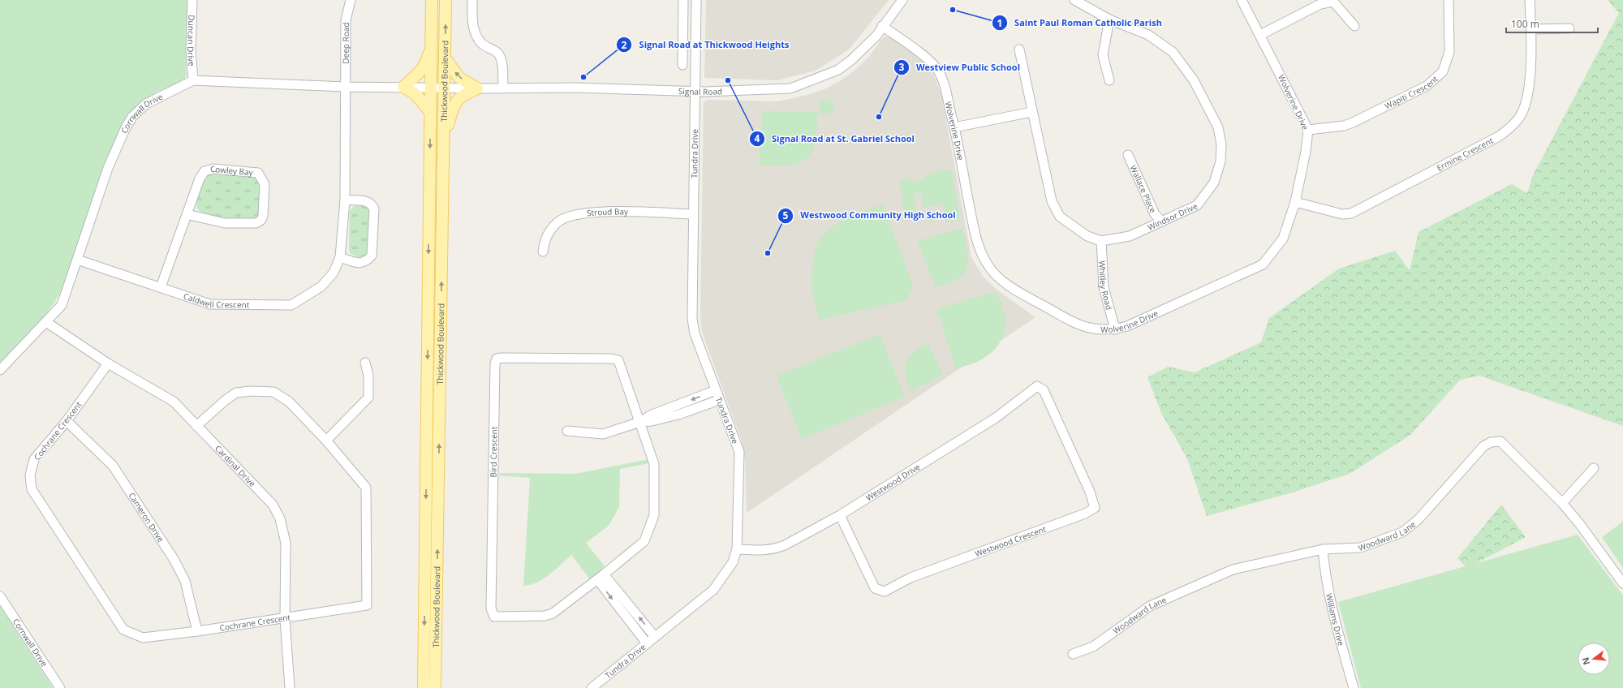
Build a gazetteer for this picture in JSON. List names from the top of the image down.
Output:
{
  "streets": {
    "main road": ["Thickwood Boulevard"],
    "street": [
      "Duncan Drive",
      "Deep Road",
      "Signal Road",
      "Wapiti Crescent",
      "Wolverine Drive",
      "Cornwall Drive",
      "Tundra Drive",
      "Ermine Crescent",
      "Cowley Bay",
      "Wallace Place",
      "Stroud Bay",
      "Windsor Drive",
      "Whitley Road",
      "Caldwell Crescent",
      "Cochrane Crescent",
      "Bird Crescent",
      "Cardinal Drive",
      "Westwood Drive",
      "Cameron Drive",
      "Woodward Lane",
      "Westwood Crescent",
      "Williams Drive"
    ]
  },
  "crossings": [
    ["Duncan Drive", "Cornwall Drive"],
    ["Deep Road", "Cornwall Drive"],
    ["Deep Road", "Caldwell Crescent"],
    ["Thickwood Boulevard", "Signal Road"],
    ["Thickwood Boulevard", "Cornwall Drive"],
    ["Signal Road", "Wolverine Drive"],
    ["Signal Road", "Cornwall Drive"],
    ["Signal Road", "Tundra Drive"],
    ["Wapiti Crescent", "Wolverine Drive"],
    ["Wolverine Drive", "Ermine Crescent"],
    ["Wolverine Drive", "Whitley Road"],
    ["Cornwall Drive", "Caldwell Crescent"],
    ["Cornwall Drive", "Cardinal Drive"],
    ["Tundra Drive", "Stroud Bay"],
    ["Tundra Drive", "Westwood Drive"],
    ["Cowley Bay", "Caldwell Crescent"],
    ["Wallace Place", "Windsor Drive"],
    ["Windsor Drive", "Whitley Road"],
    ["Cochrane Crescent", "Cardinal Drive"],
    ["Cochrane Crescent", "Cameron Drive"],
    ["Westwood Drive", "Westwood Crescent"],
    ["Woodward Lane", "Williams Drive"]
  ],
  "places": [
    "Saint Paul Roman Catholic Parish",
    "Signal Road at Thickwood Heights",
    "Signal Road at St. Gabriel School",
    "Westview Public School",
    "Westwood Community High School"
  ],
  "scale_bar": "100 m",
  "north": "left"
}
